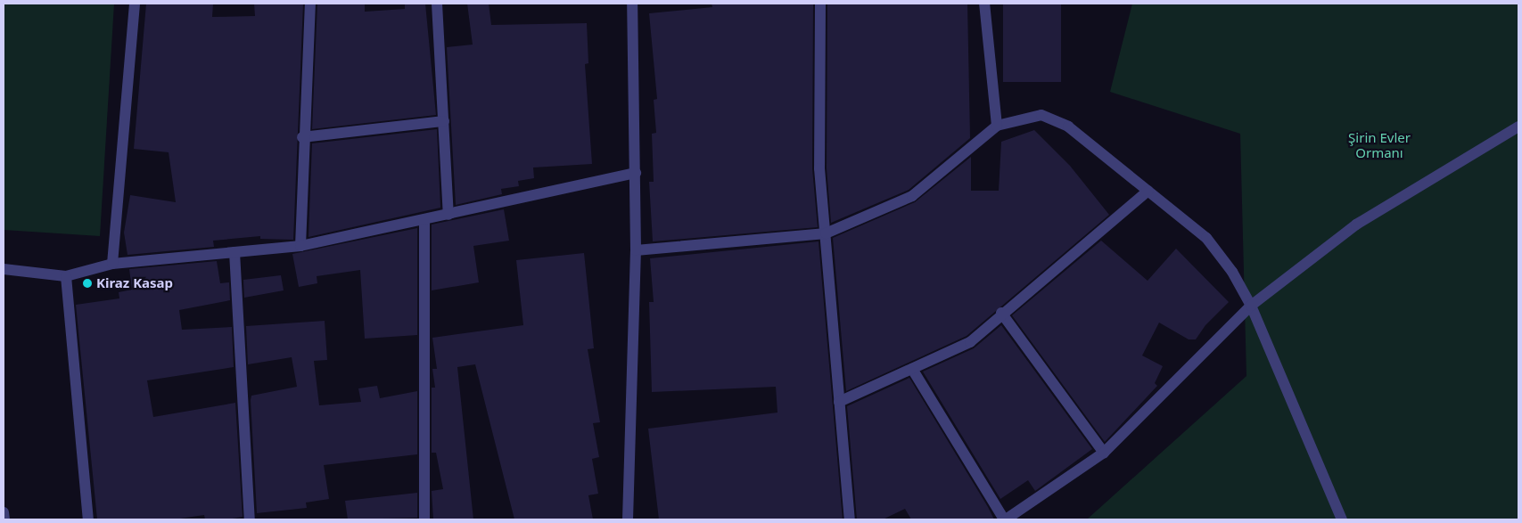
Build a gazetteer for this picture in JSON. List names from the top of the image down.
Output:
{
  "parks": ["Şirin Evler Ormanı"],
  "places": ["Kiraz Kasap"]
}
